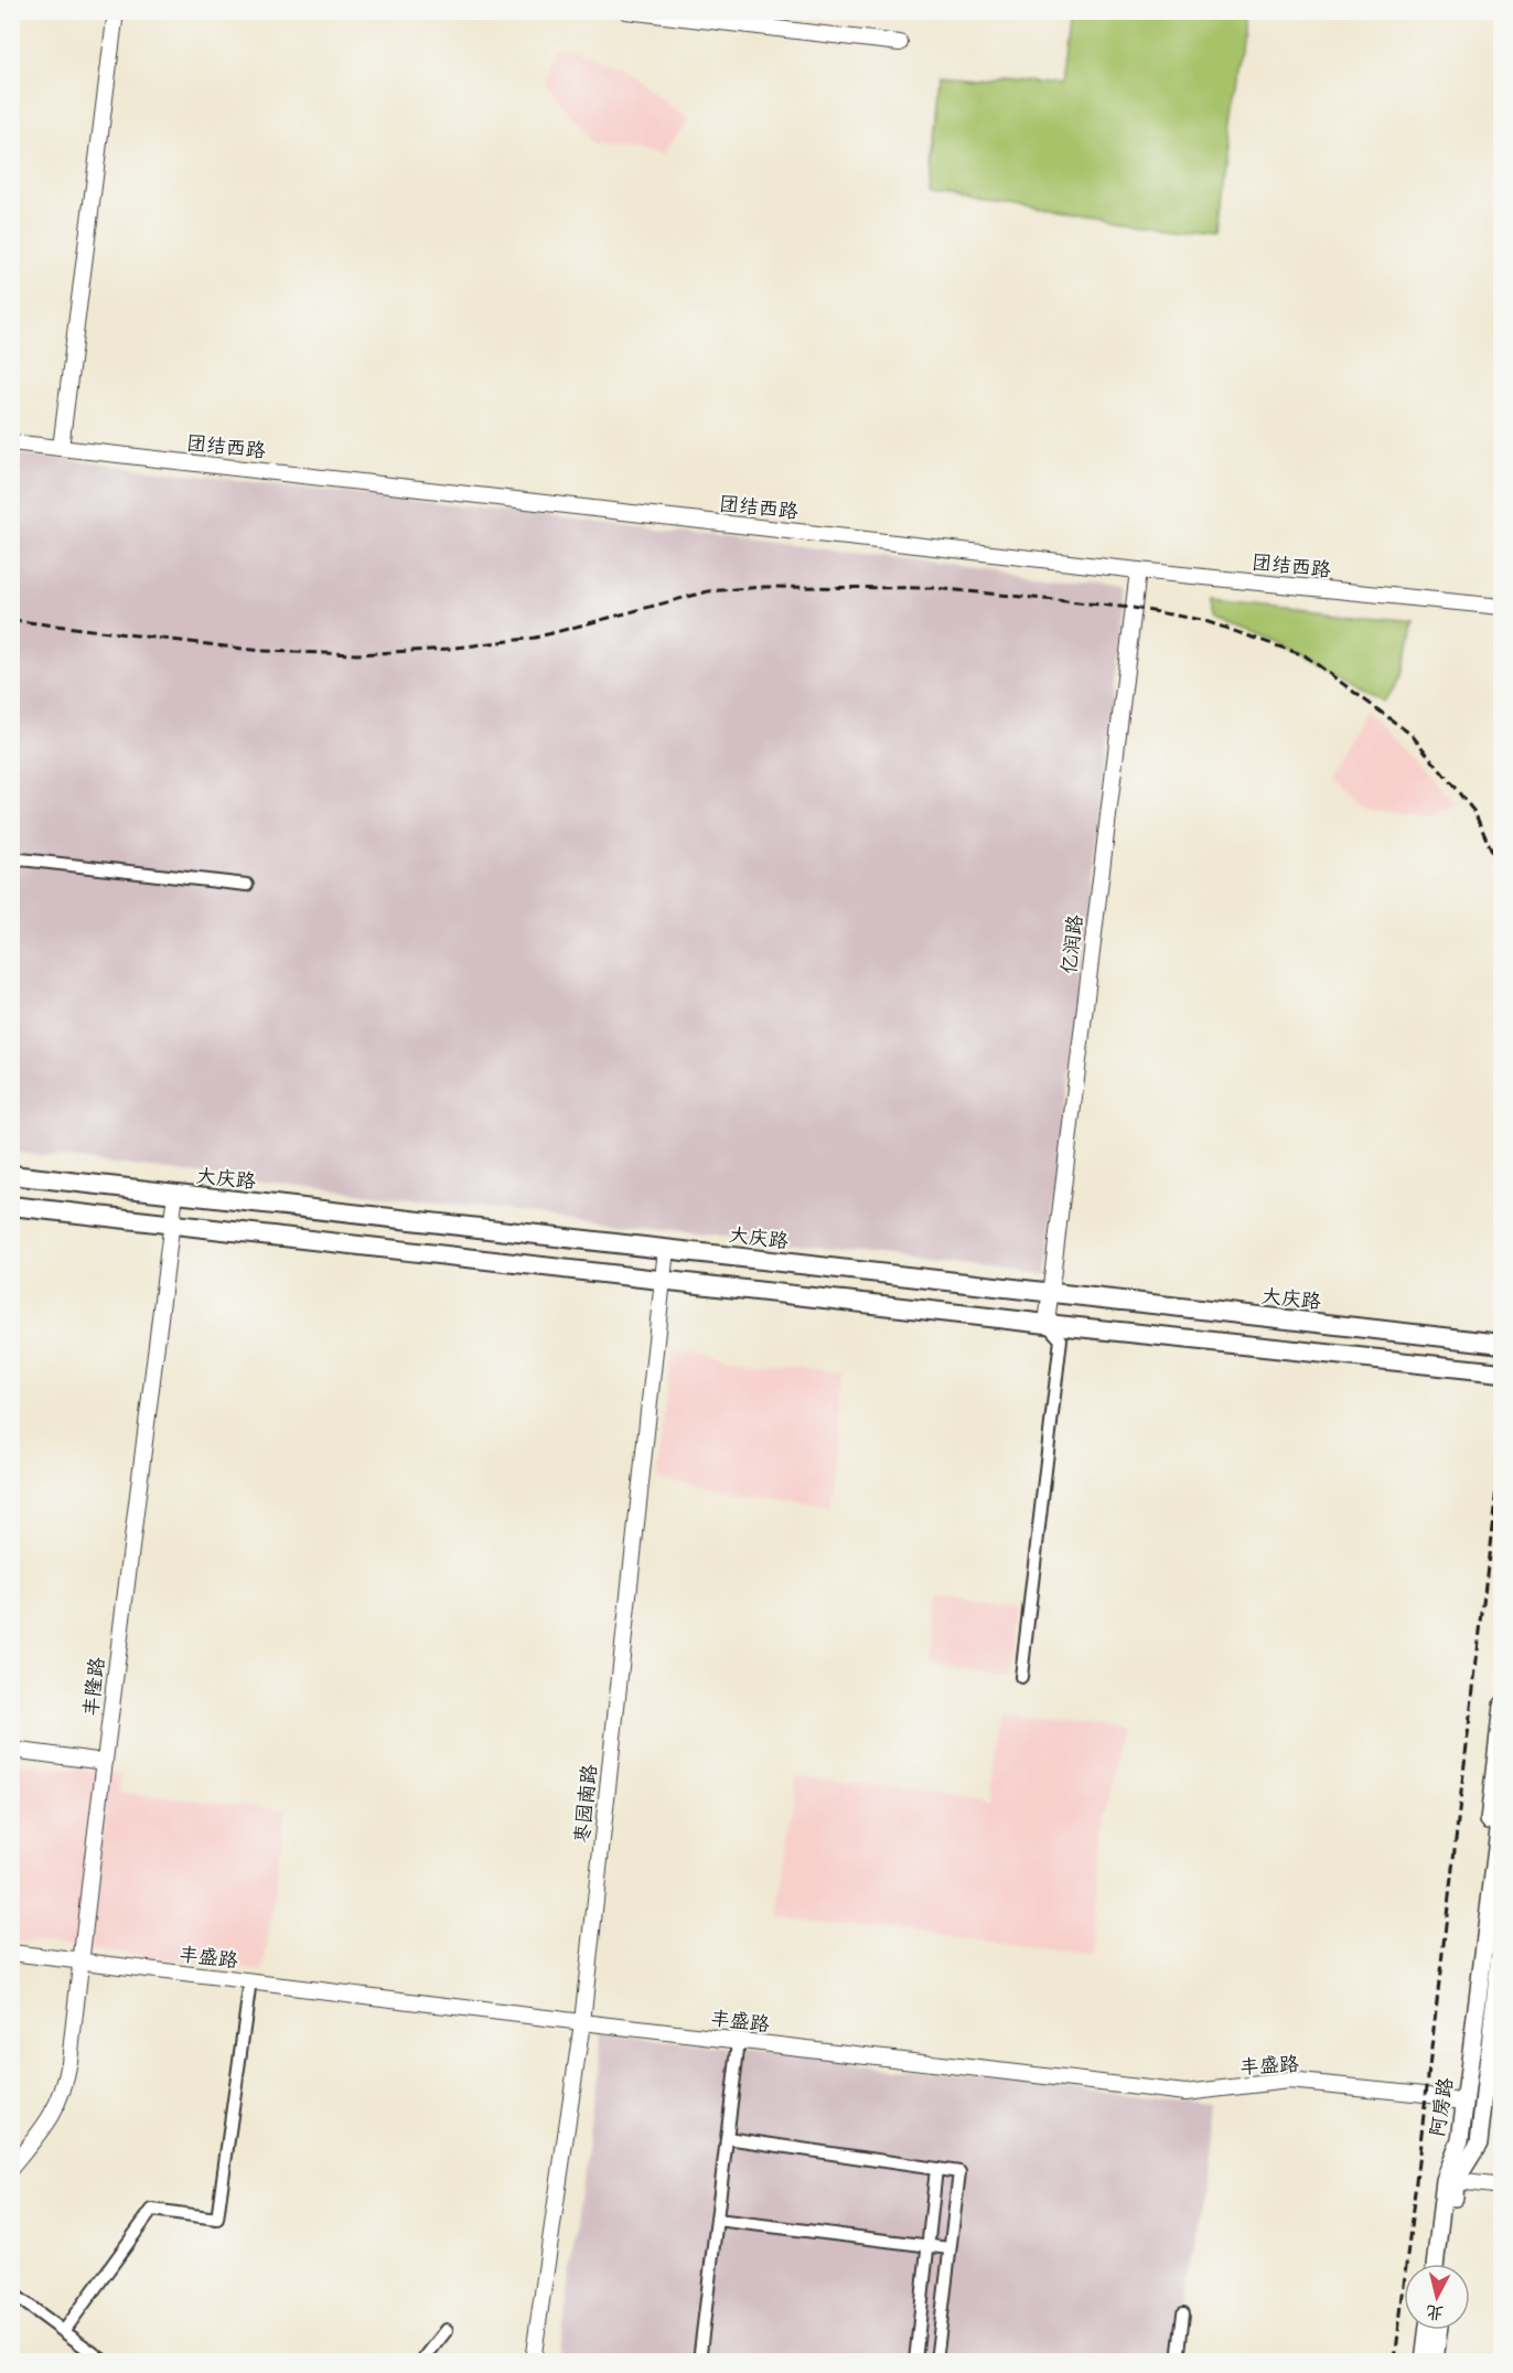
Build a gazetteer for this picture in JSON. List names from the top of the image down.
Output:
{
  "streets": {
    "main road": ["大庆路", "阿房路"],
    "street": [
      "团结西路",
      "亿润路",
      "丰隆路",
      "枣园南路",
      "丰盛路"
    ]
  },
  "crossings": [
    ["团结西路", "亿润路"],
    ["亿润路", "大庆路"],
    ["大庆路", "丰隆路"],
    ["大庆路", "枣园南路"],
    ["丰隆路", "丰盛路"],
    ["枣园南路", "丰盛路"],
    ["丰盛路", "阿房路"]
  ],
  "north": "bottom"
}
